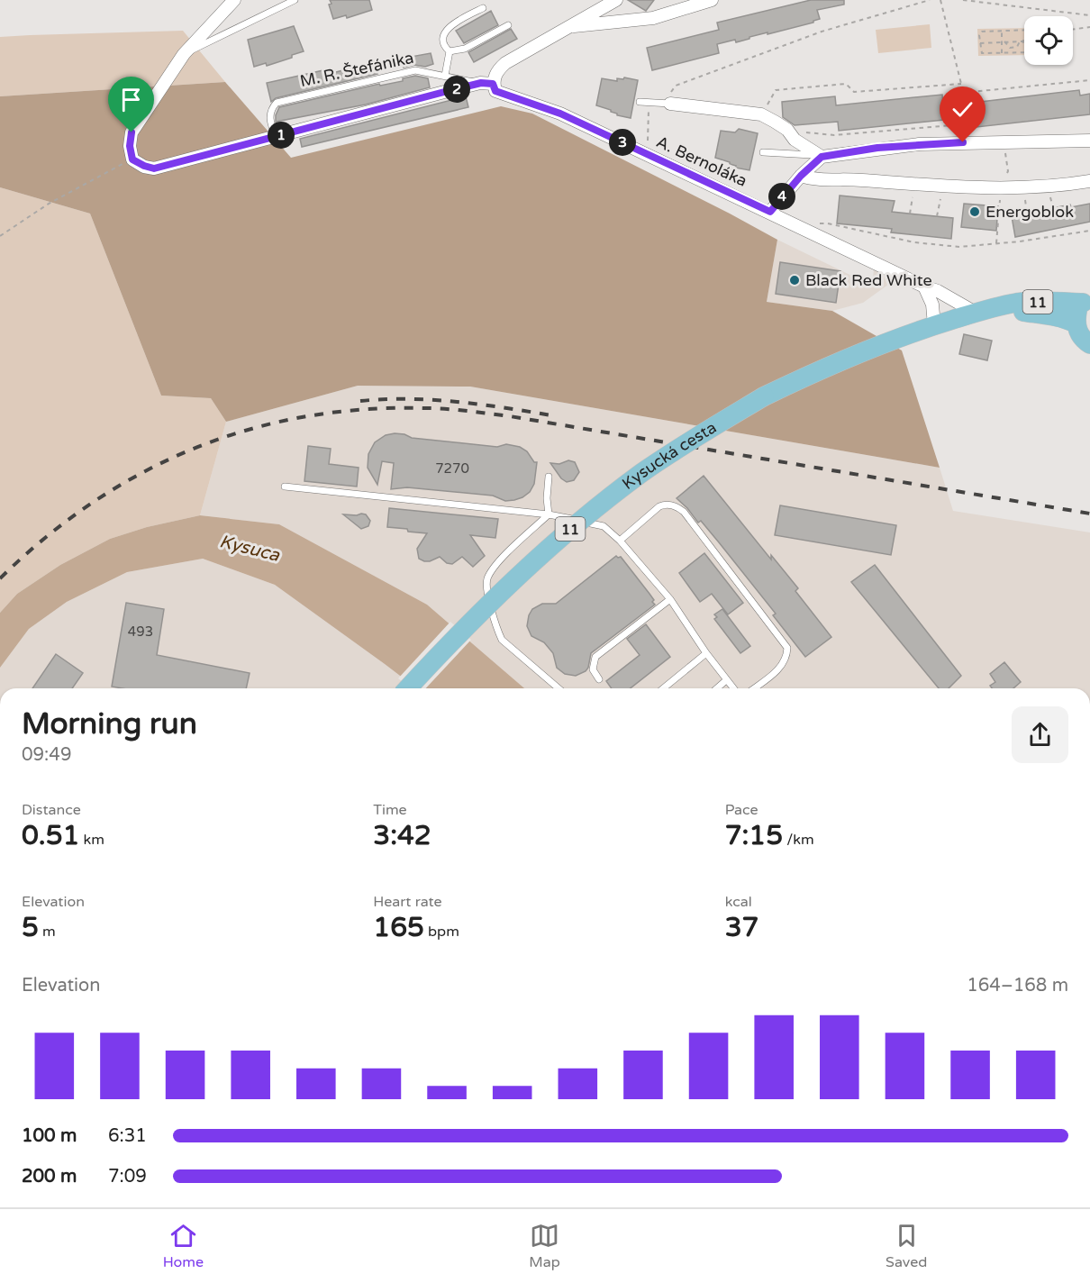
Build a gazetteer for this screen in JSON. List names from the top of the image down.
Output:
{
  "streets": {
    "main road": ["11", "Kysucká cesta"],
    "street": ["A. Bernoláka"],
    "lane": ["M. R. Štefánika"]
  },
  "crossings": [
    ["M. R. Štefánika", "A. Bernoláka"],
    ["A. Bernoláka", "Kysucká cesta"]
  ],
  "water": ["Kysuca"],
  "places": ["Energoblok", "Black Red White"],
  "house_numbers": ["7270", "493"],
  "page": {
    "pins": [
      "2",
      "1",
      "3",
      "4"
    ],
    "heading": ["Morning run", "09:49"],
    "stats": [
      ["Distance", "0.51 km"],
      ["Time", "3:42"],
      ["Pace", "7:15 /km"],
      ["Elevation", "5 m"],
      ["Heart rate", "165 bpm"],
      ["kcal", "37"]
    ],
    "chart": ["Elevation", "164–168 m"],
    "list": [
      {
        "name": "100 m",
        "note": "6:31"
      },
      {
        "name": "200 m",
        "note": "7:09"
      }
    ],
    "tabs": ["Home", "Map", "Saved"]
  }
}
